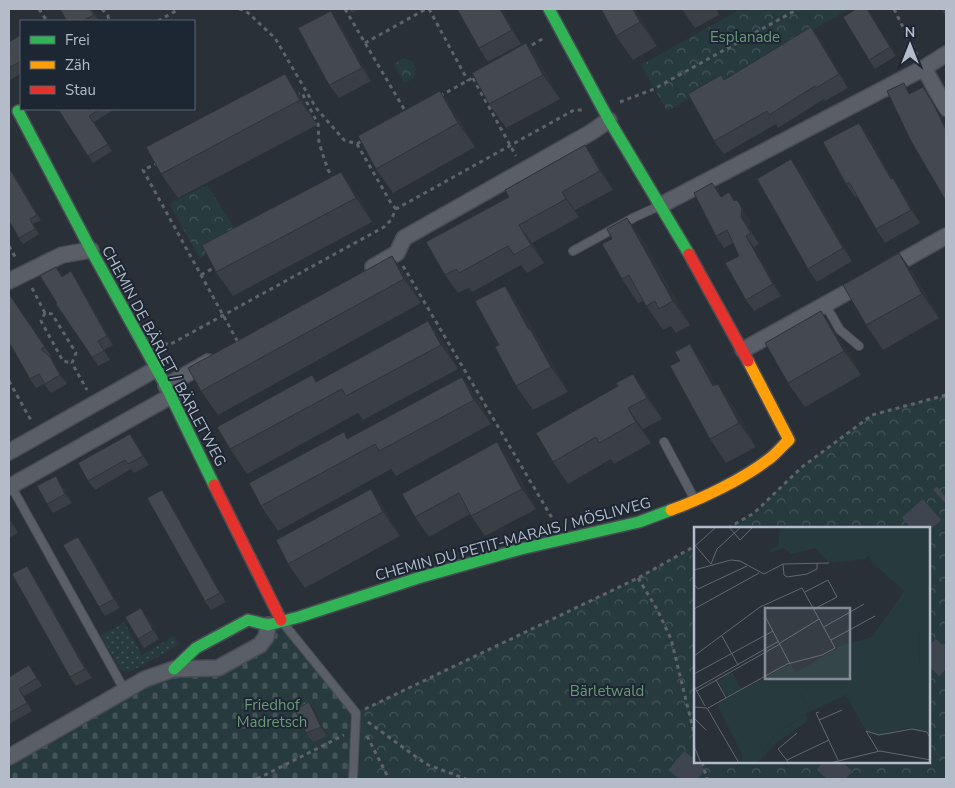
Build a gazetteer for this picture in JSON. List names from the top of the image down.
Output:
{
  "streets": {
    "street": ["CHEMIN DE BÄRLET / BÄRLETWEG", "CHEMIN DU PETIT-MARAIS / MÖSLIWEG"]
  },
  "crossings": [
    ["CHEMIN DE BÄRLET / BÄRLETWEG", "CHEMIN DU PETIT-MARAIS / MÖSLIWEG"]
  ],
  "parks": ["Esplanade", "Bärletwald", "Friedhof Madretsch"],
  "legend": ["Frei", "Zäh", "Stau"],
  "north": "top"
}
